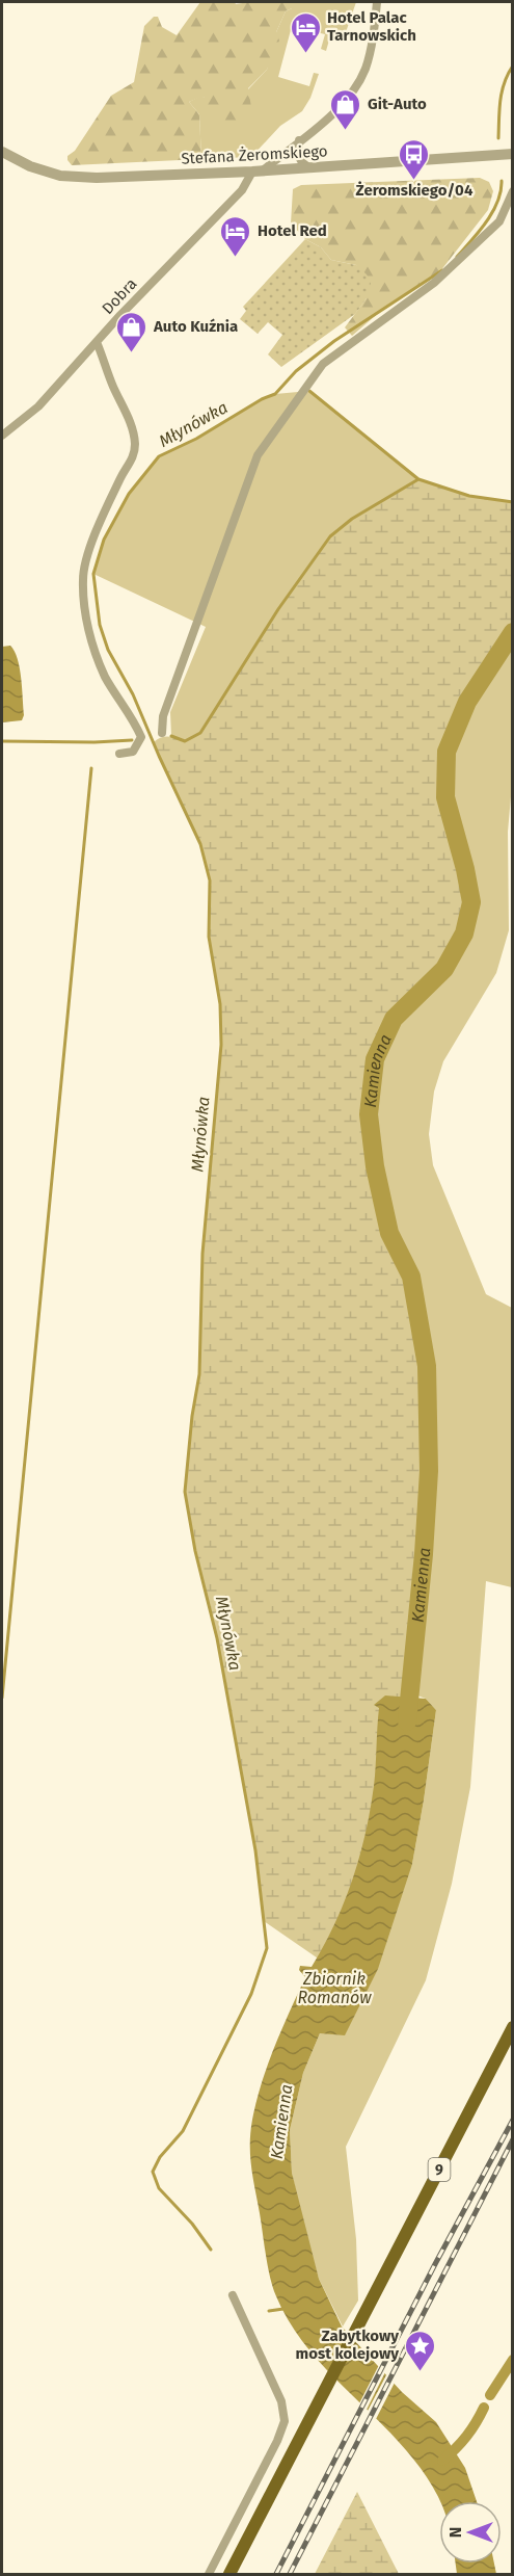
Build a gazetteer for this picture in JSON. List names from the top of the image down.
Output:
{
  "streets": {
    "main road": ["9"],
    "street": ["Stefana Żeromskiego", "Dobra"]
  },
  "crossings": [
    ["Stefana Żeromskiego", "Dobra"]
  ],
  "water": ["Młynówka", "Kamienna", "Zbiornik Romanów"],
  "places": {
    "hotel": ["Hotel Palac Tarnowskich", "Hotel Red"],
    "shop": ["Git-Auto", "Auto Kuźnia"],
    "bus stop": ["Żeromskiego/04"],
    "place": ["Zabytkowy most kolejowy"]
  },
  "north": "left"
}
